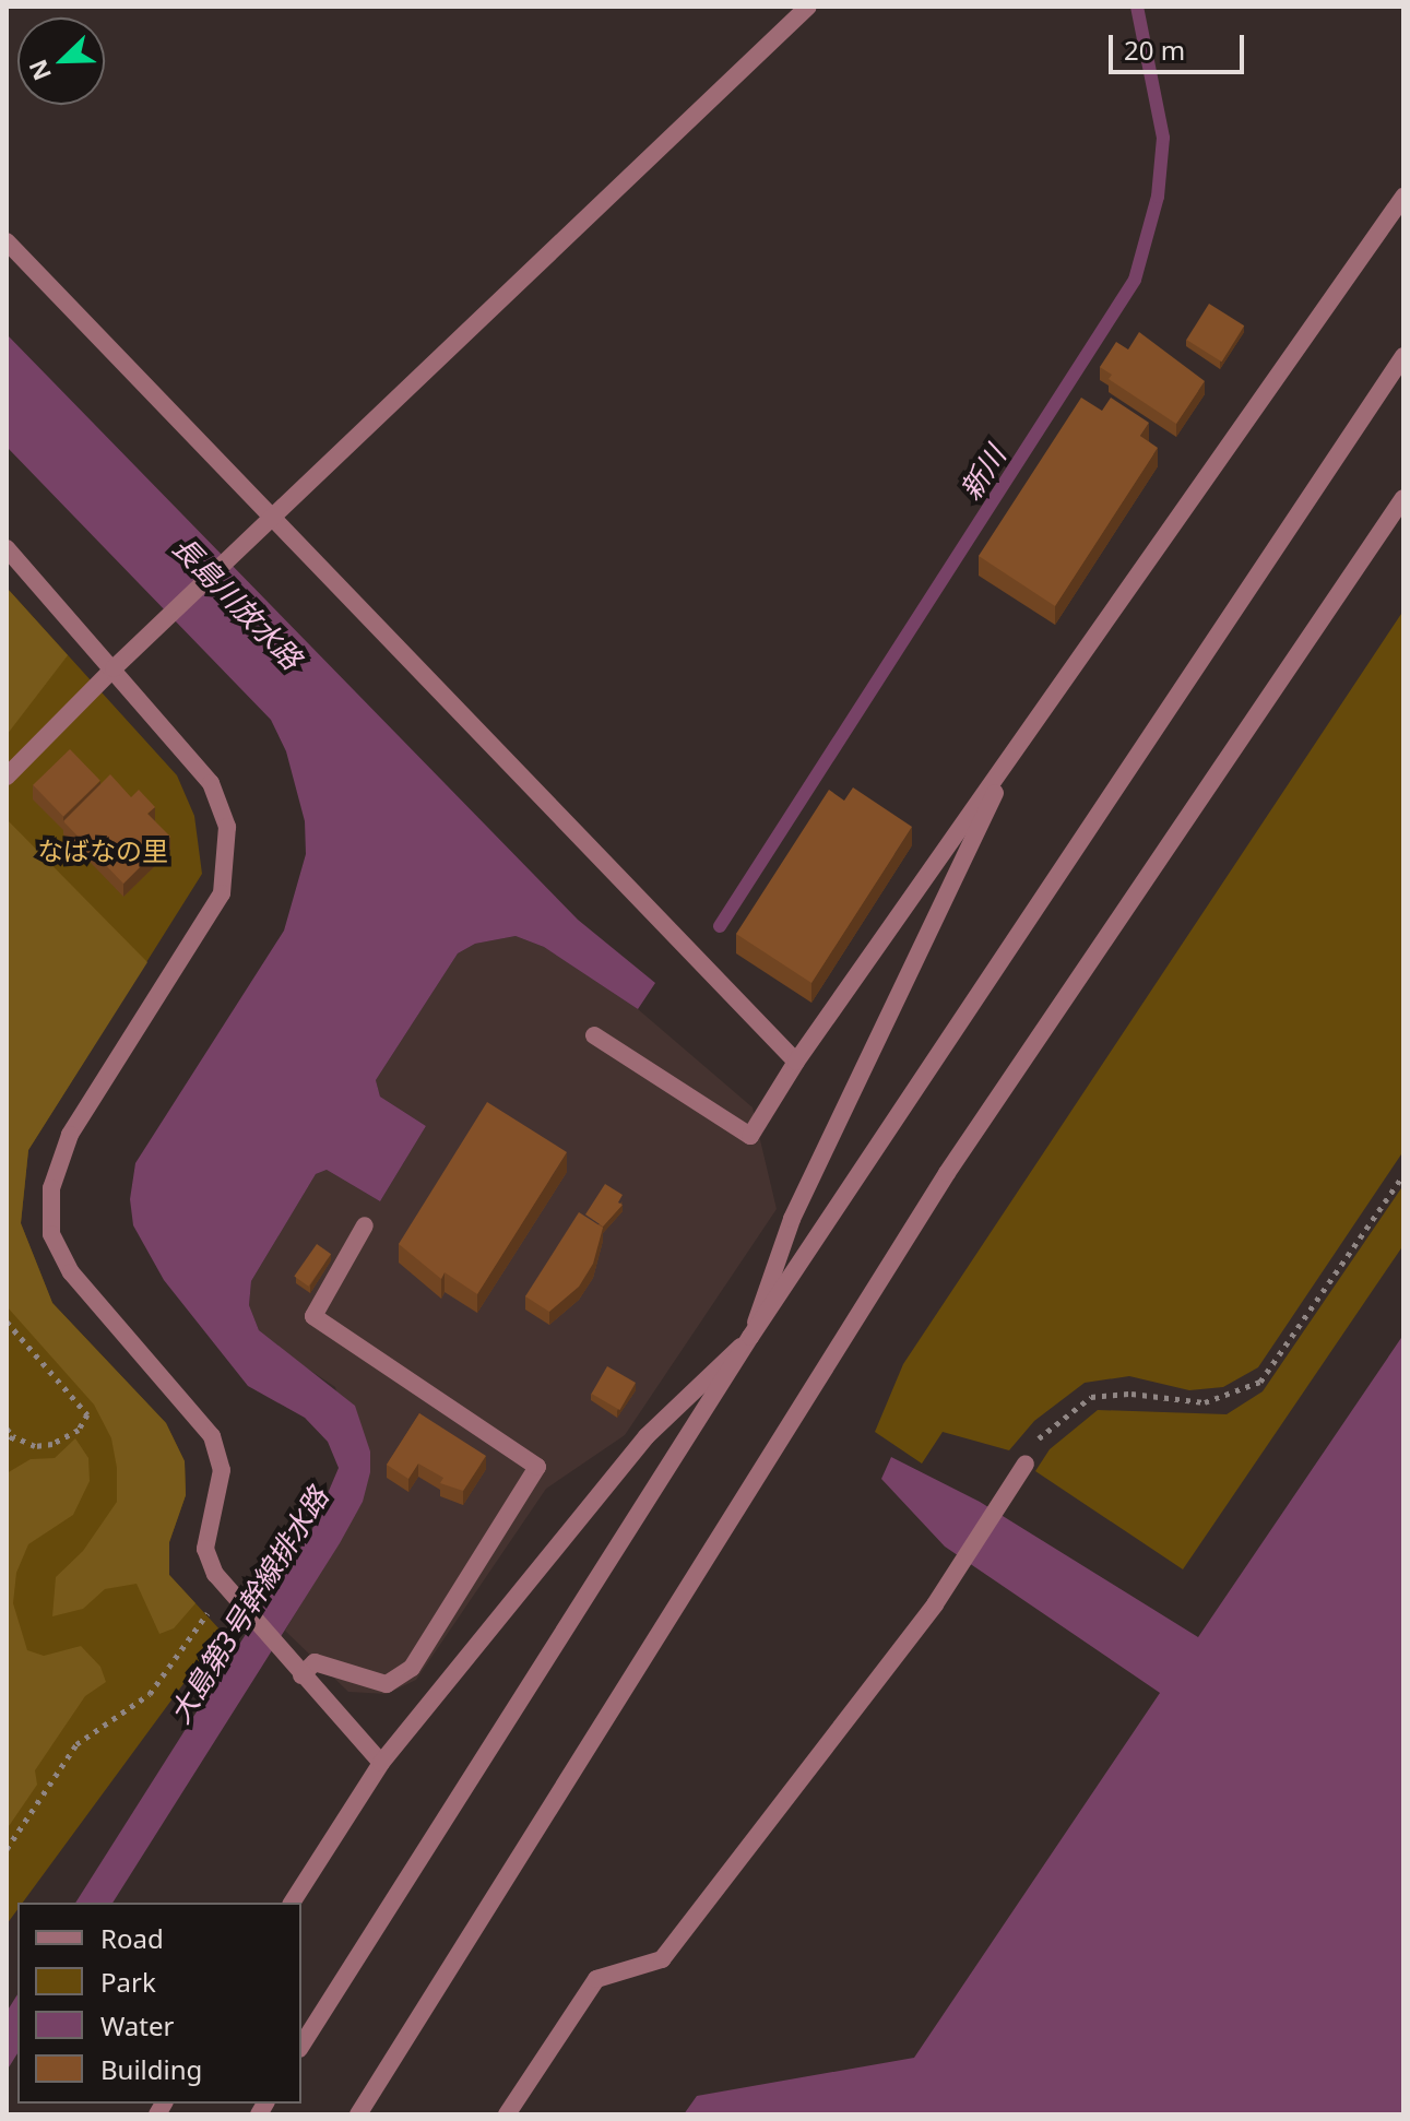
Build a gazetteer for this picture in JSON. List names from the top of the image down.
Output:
{
  "water": ["新川", "長島川放水路", "大島第3号幹線排水路"],
  "parks": ["なばなの里"],
  "legend": [
    "Road",
    "Park",
    "Water",
    "Building"
  ],
  "scale_bar": "20 m",
  "north": "bottom left"
}
